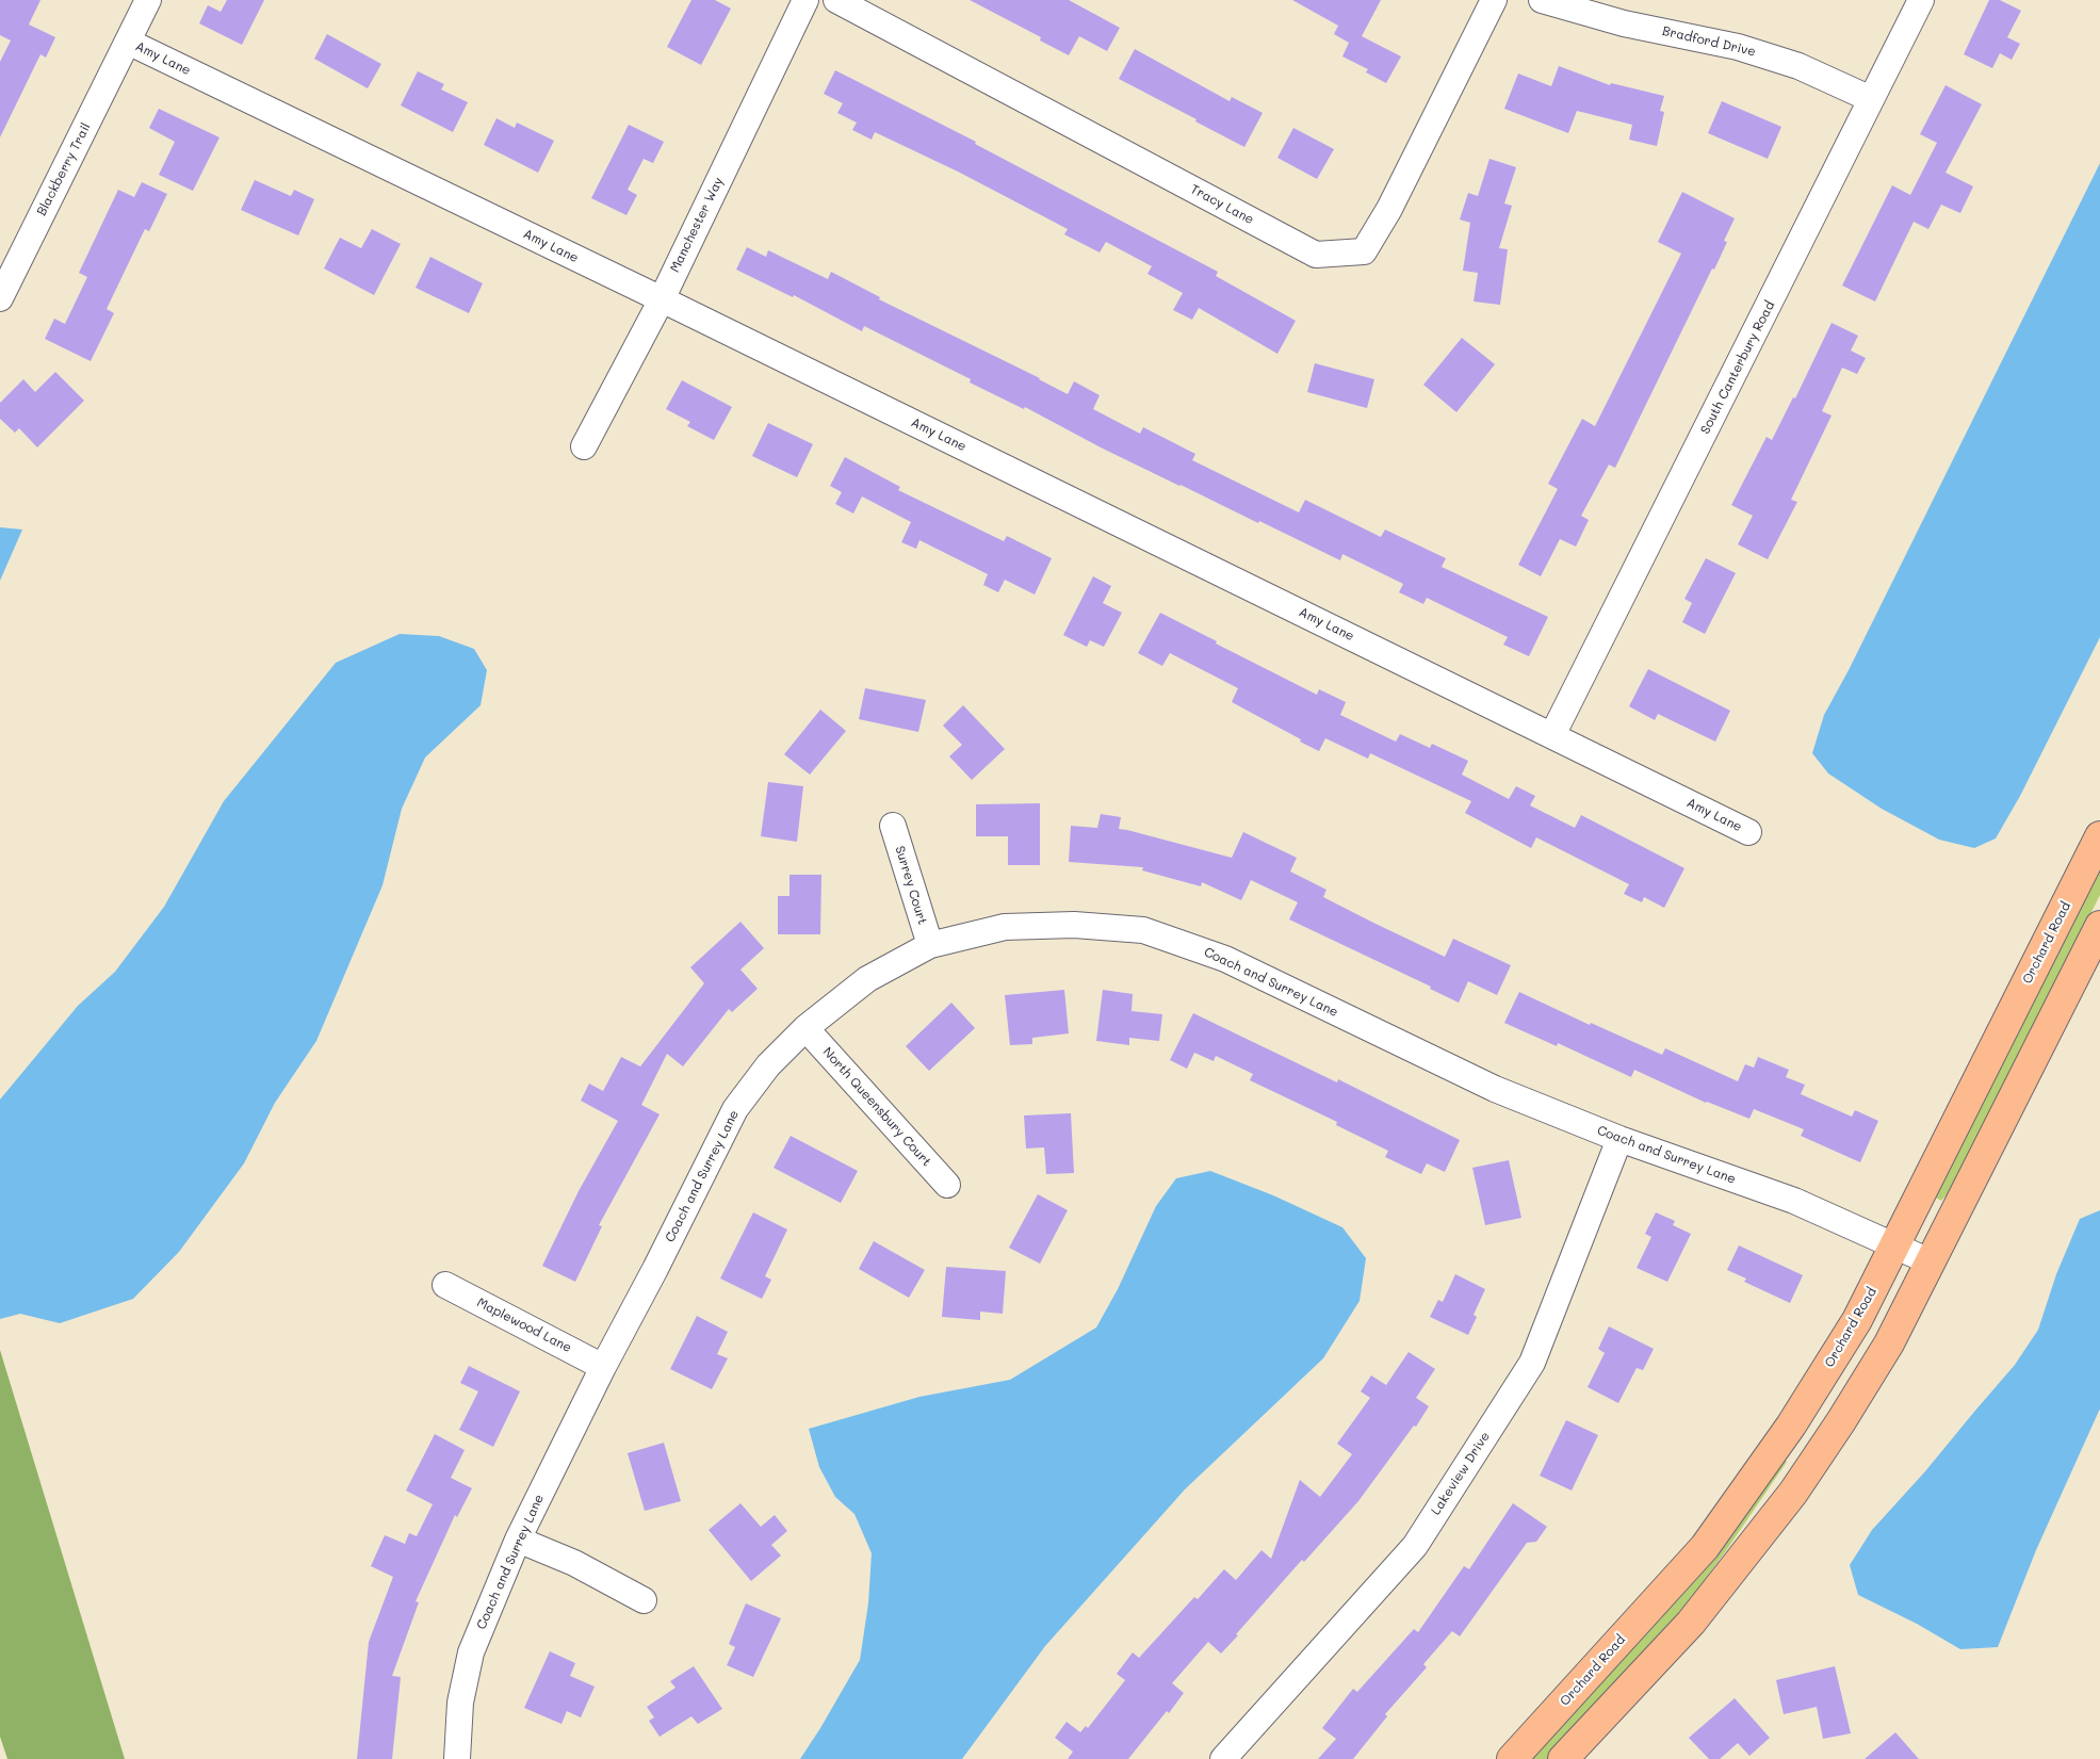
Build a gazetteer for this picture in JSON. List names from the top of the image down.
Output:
{
  "streets": {
    "main road": ["Orchard Road"],
    "street": [
      "Bradford Drive",
      "Amy Lane",
      "Blackberry Trail",
      "Tracy Lane",
      "Manchester Way",
      "South Canterbury Road",
      "Surrey Court",
      "Coach and Surrey Lane",
      "North Queensbury Court",
      "Maplewood Lane",
      "Lakeview Drive"
    ]
  },
  "crossings": [
    ["Bradford Drive", "South Canterbury Road"],
    ["Amy Lane", "Blackberry Trail"],
    ["Amy Lane", "Manchester Way"],
    ["Amy Lane", "South Canterbury Road"],
    ["Surrey Court", "Coach and Surrey Lane"],
    ["Orchard Road", "Coach and Surrey Lane"],
    ["Coach and Surrey Lane", "North Queensbury Court"],
    ["Coach and Surrey Lane", "Maplewood Lane"],
    ["Coach and Surrey Lane", "Lakeview Drive"]
  ]
}
